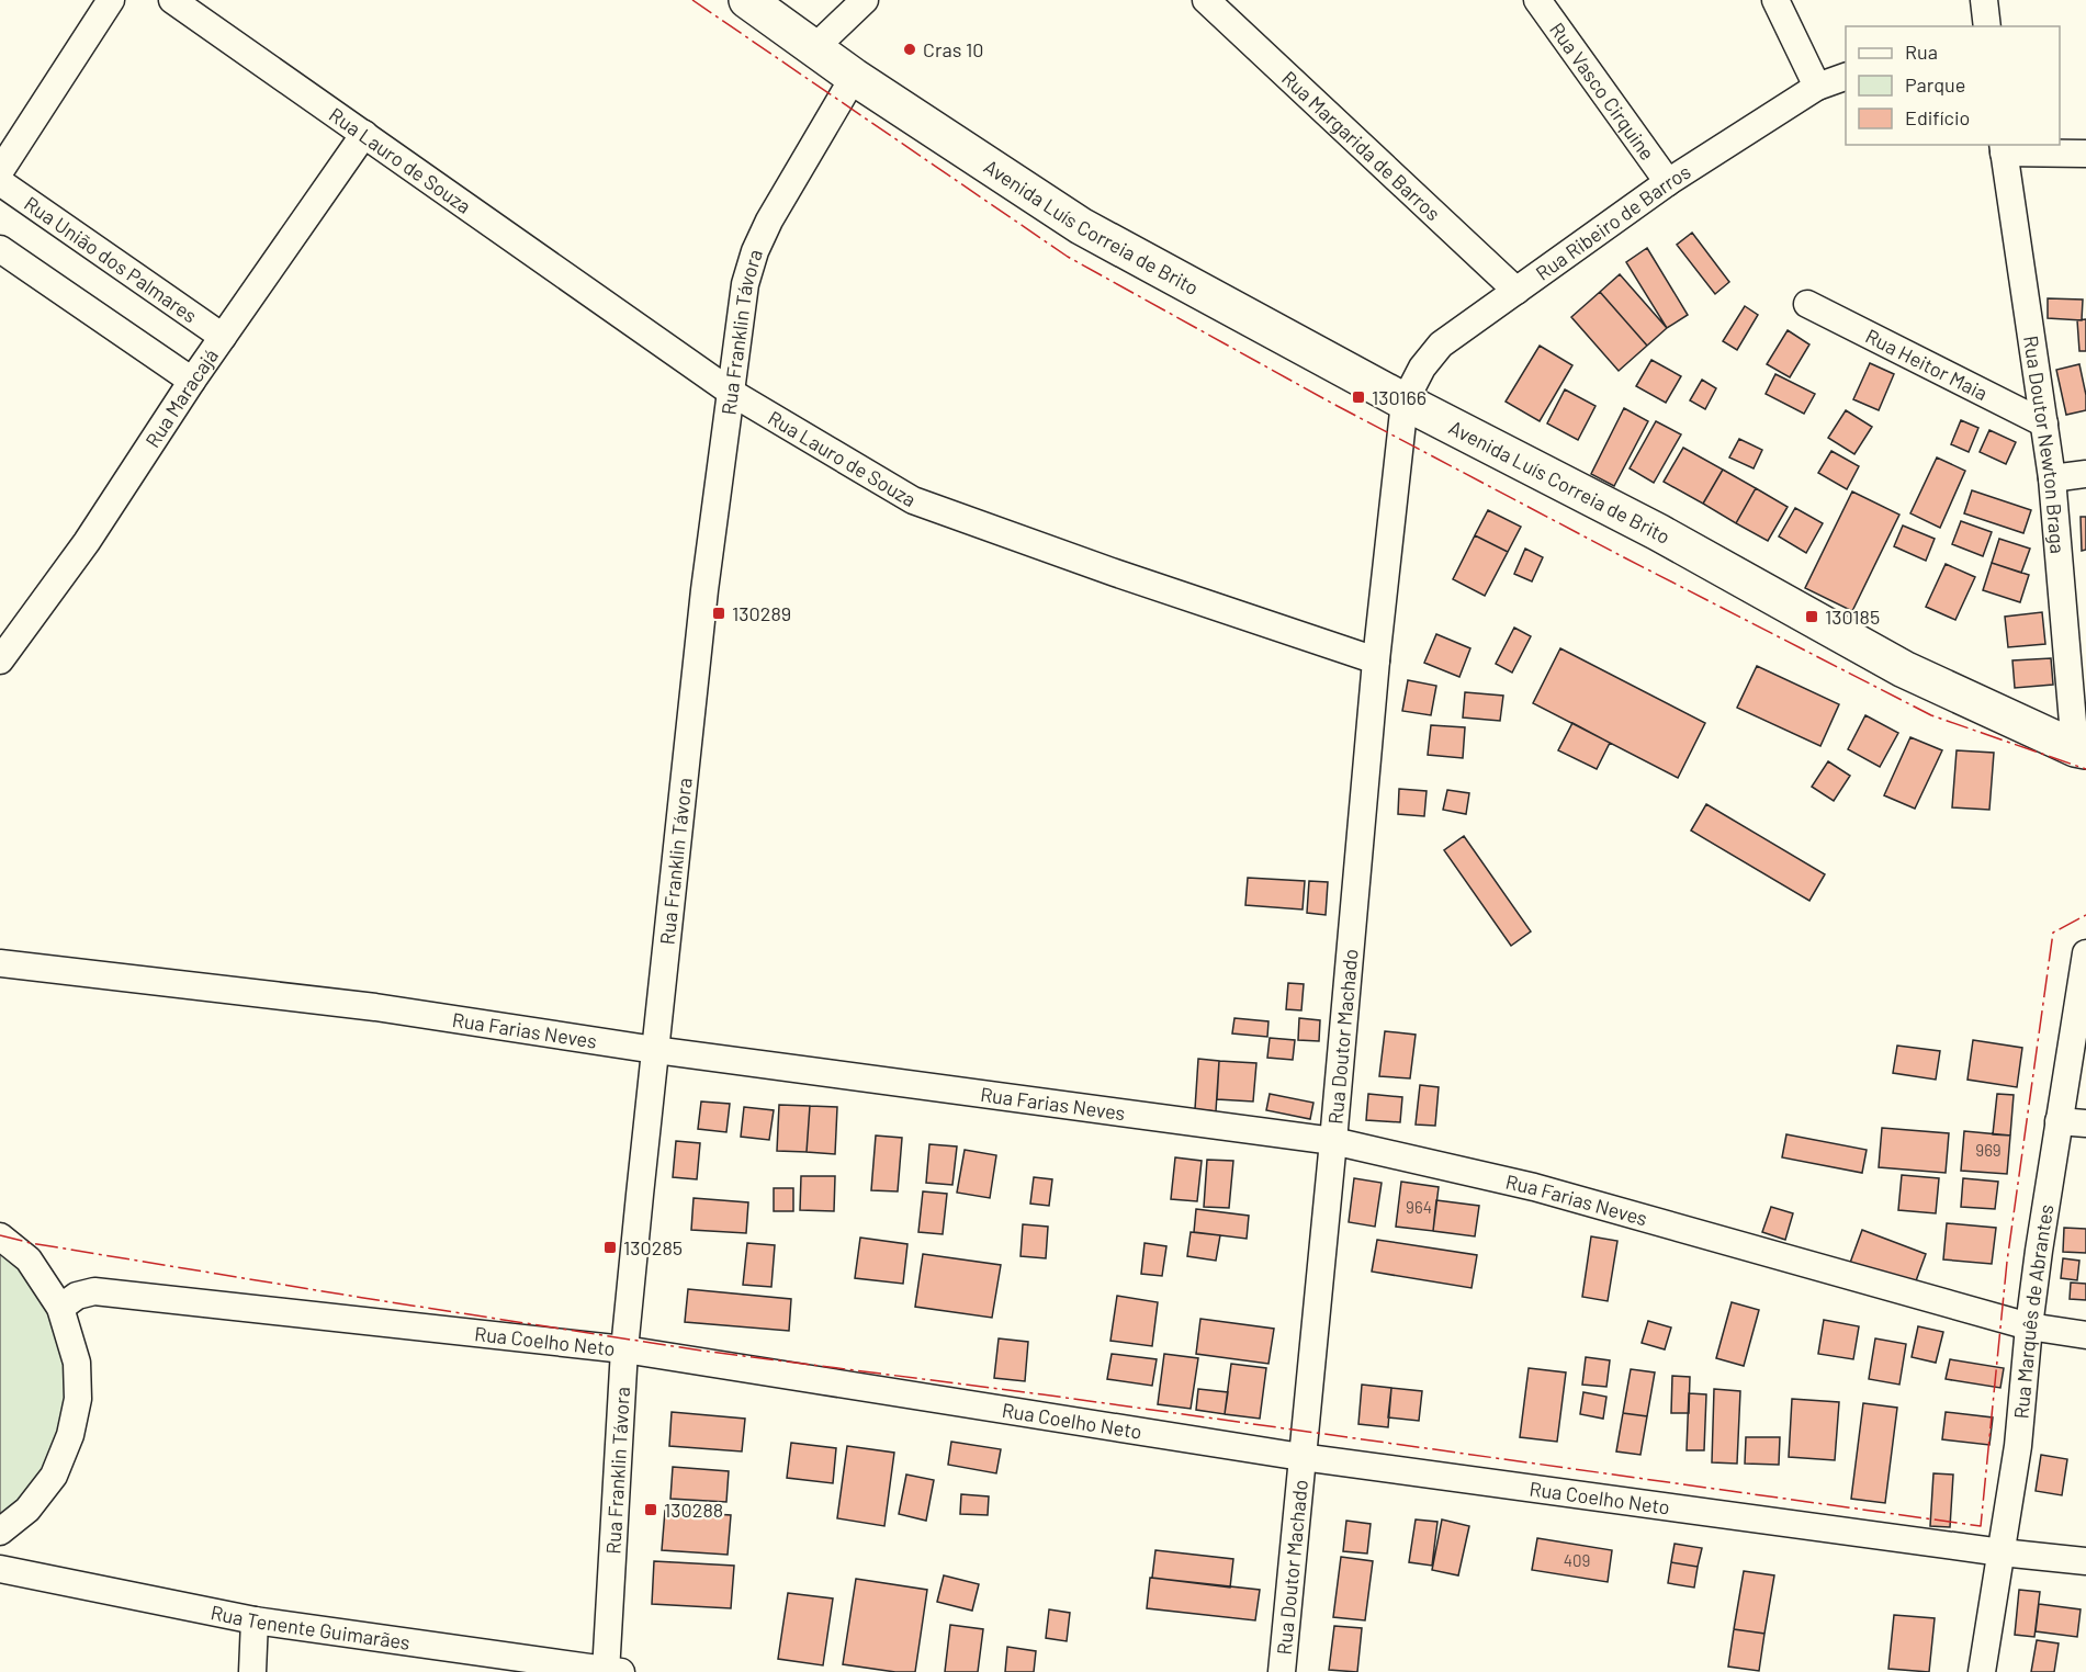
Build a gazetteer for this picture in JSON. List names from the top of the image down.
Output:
{
  "streets": {
    "main road": ["Avenida Luís Correia de Brito"],
    "street": [
      "Rua Vasco Cirquine",
      "Rua Margarida de Barros",
      "Rua Lauro de Souza",
      "Rua Ribeiro de Barros",
      "Rua União dos Palmares",
      "Rua Franklin Távora",
      "Rua Heitor Maia",
      "Rua Maracajá",
      "Rua Doutor Newton Braga",
      "Rua Farias Neves",
      "Rua Doutor Machado",
      "Rua Marquês de Abrantes",
      "Rua Coelho Neto",
      "Rua Tenente Guimarães"
    ]
  },
  "crossings": [
    ["Rua Vasco Cirquine", "Rua Ribeiro de Barros"],
    ["Rua Margarida de Barros", "Rua Ribeiro de Barros"],
    ["Rua Lauro de Souza", "Rua Franklin Távora"],
    ["Rua Lauro de Souza", "Rua Maracajá"],
    ["Rua Lauro de Souza", "Rua Doutor Machado"],
    ["Rua Ribeiro de Barros", "Avenida Luís Correia de Brito"],
    ["Rua Ribeiro de Barros", "Rua Doutor Machado"],
    ["Avenida Luís Correia de Brito", "Rua Franklin Távora"],
    ["Avenida Luís Correia de Brito", "Rua Doutor Newton Braga"],
    ["Avenida Luís Correia de Brito", "Rua Doutor Machado"],
    ["Rua União dos Palmares", "Rua Maracajá"],
    ["Rua Franklin Távora", "Rua Farias Neves"],
    ["Rua Franklin Távora", "Rua Coelho Neto"],
    ["Rua Franklin Távora", "Rua Tenente Guimarães"],
    ["Rua Heitor Maia", "Rua Doutor Newton Braga"],
    ["Rua Farias Neves", "Rua Doutor Machado"],
    ["Rua Farias Neves", "Rua Marquês de Abrantes"],
    ["Rua Doutor Machado", "Rua Coelho Neto"],
    ["Rua Marquês de Abrantes", "Rua Coelho Neto"]
  ],
  "places": {
    "other": ["Cras 10"],
    "transit": [
      "130166",
      "130289",
      "130185",
      "130285",
      "130288"
    ]
  },
  "house_numbers": ["969", "964", "409"],
  "legend": ["Rua", "Parque", "Edifício"]
}
